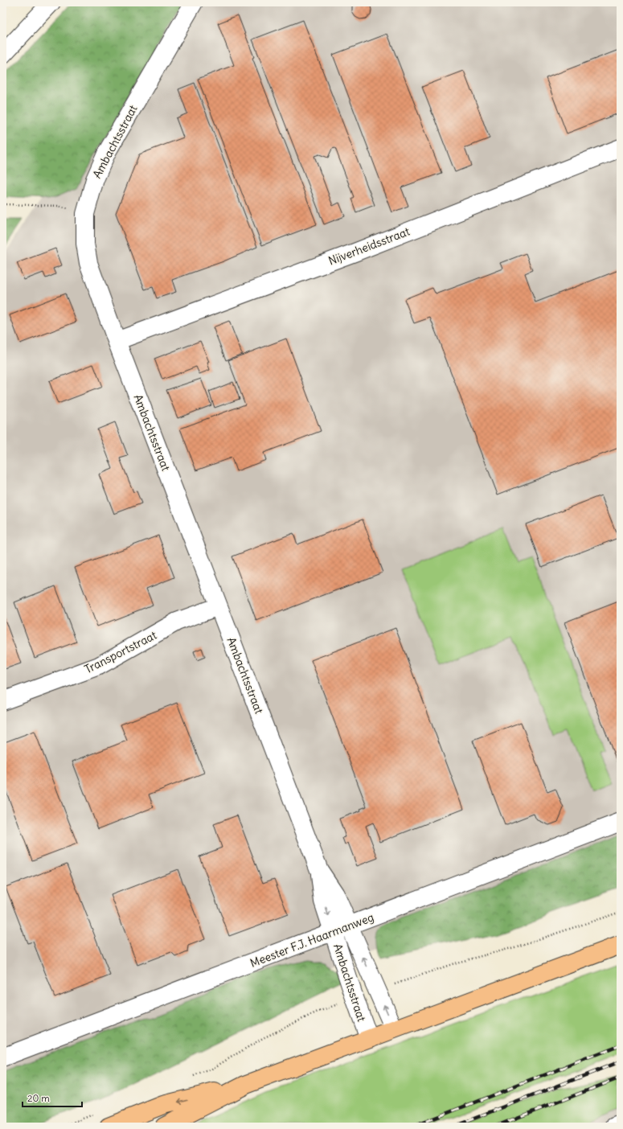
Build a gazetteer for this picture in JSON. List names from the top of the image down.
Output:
{
  "streets": {
    "street": [
      "Ambachtsstraat",
      "Nijverheidsstraat",
      "Transportstraat",
      "Meester F.J. Haarmanweg"
    ]
  },
  "crossings": [
    ["Ambachtsstraat", "Nijverheidsstraat"],
    ["Ambachtsstraat", "Transportstraat"],
    ["Ambachtsstraat", "Meester F.J. Haarmanweg"]
  ],
  "scale_bar": "20 m"
}
